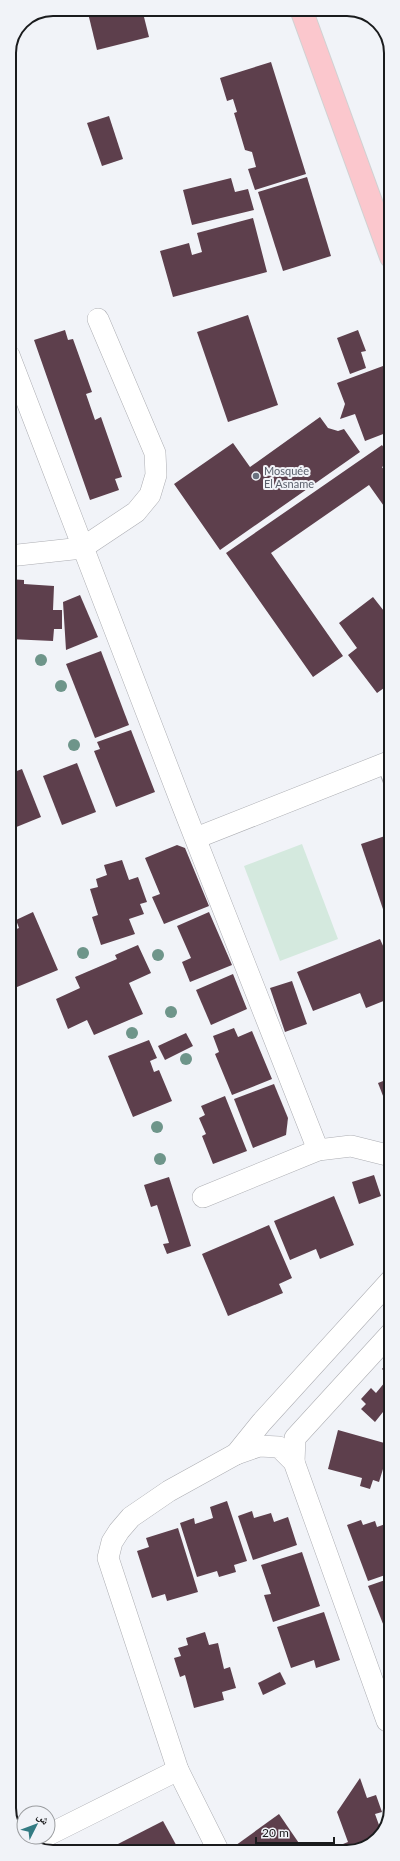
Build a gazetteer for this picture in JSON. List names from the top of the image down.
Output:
{
  "places": ["Mosquée El Asname"],
  "scale_bar": "20 m",
  "north": "top right"
}
